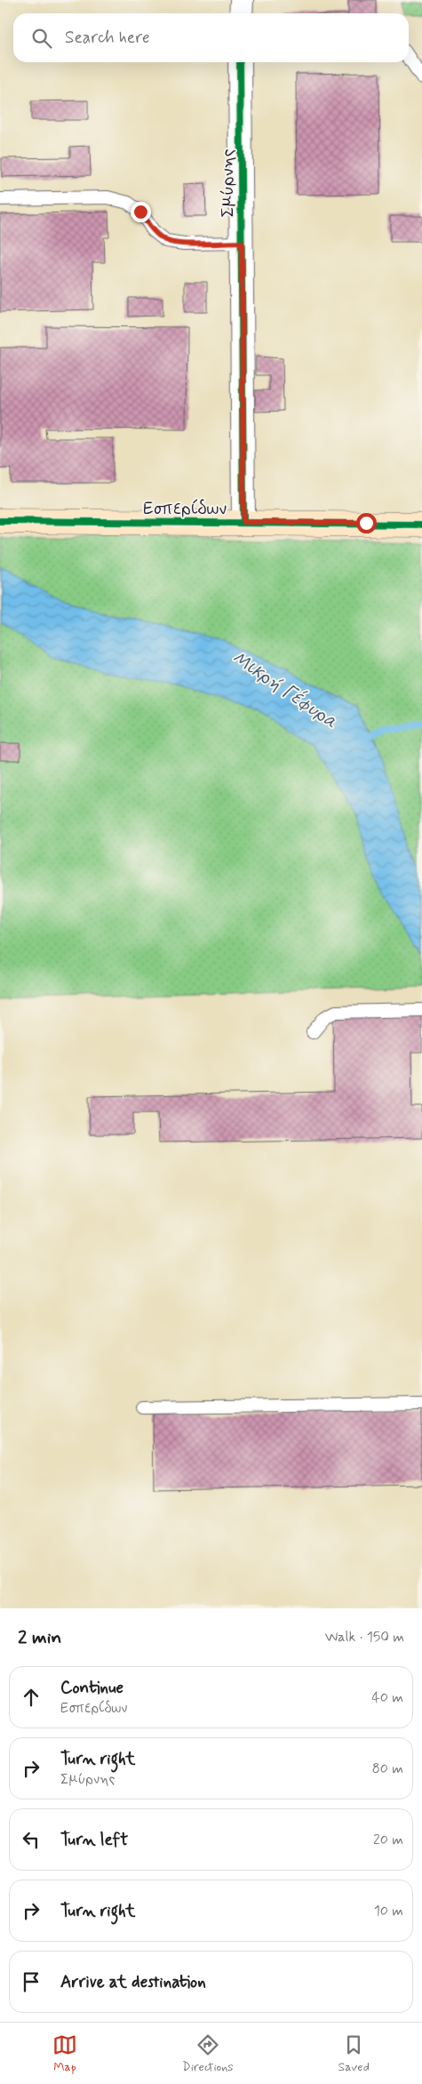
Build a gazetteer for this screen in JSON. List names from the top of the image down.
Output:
{
  "streets": {
    "street": ["Σμύρνης", "Εσπερίδων"]
  },
  "crossings": [
    ["Σμύρνης", "Εσπερίδων"]
  ],
  "water": ["Μικρή Γέφυρα"],
  "page": {
    "search": "Search here",
    "heading": ["2 min", "Walk · 150 m"],
    "list": [
      ["Continue", "Εσπερίδων", "40 m"],
      ["Turn right", "Σμύρνης", "80 m"],
      ["Turn left", "20 m"],
      ["Turn right", "10 m"],
      "Arrive at destination"
    ],
    "nav": ["Map", "Directions", "Saved"]
  }
}
